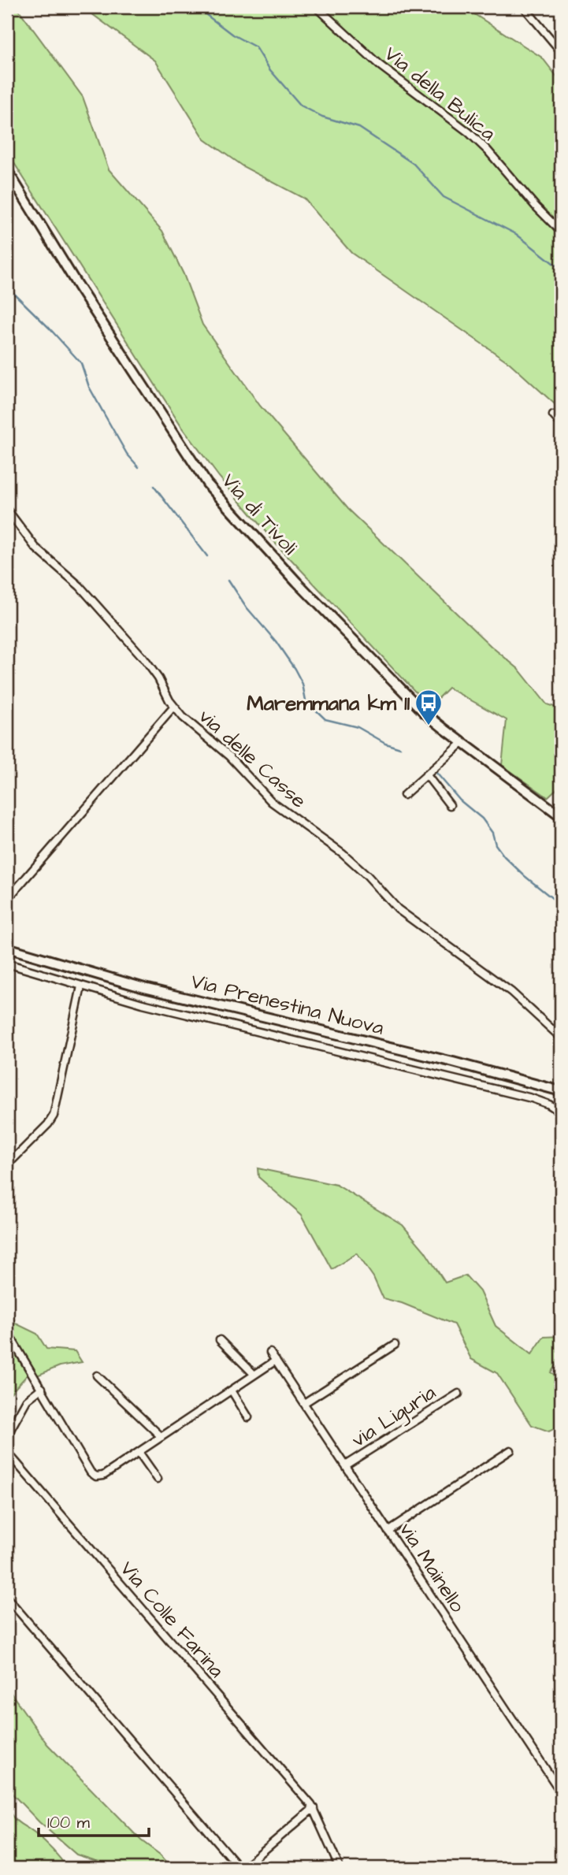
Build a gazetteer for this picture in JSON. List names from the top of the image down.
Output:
{
  "streets": {
    "main road": ["Via di Tivoli", "Via Prenestina Nuova"],
    "street": [
      "Via della Bulica",
      "via delle Casse",
      "via Liguria",
      "via Mainello",
      "Via Colle Farina"
    ]
  },
  "crossings": [
    ["via Liguria", "via Mainello"]
  ],
  "places": {
    "bus stop": ["Maremmana km 11"]
  },
  "scale_bar": "100 m"
}
